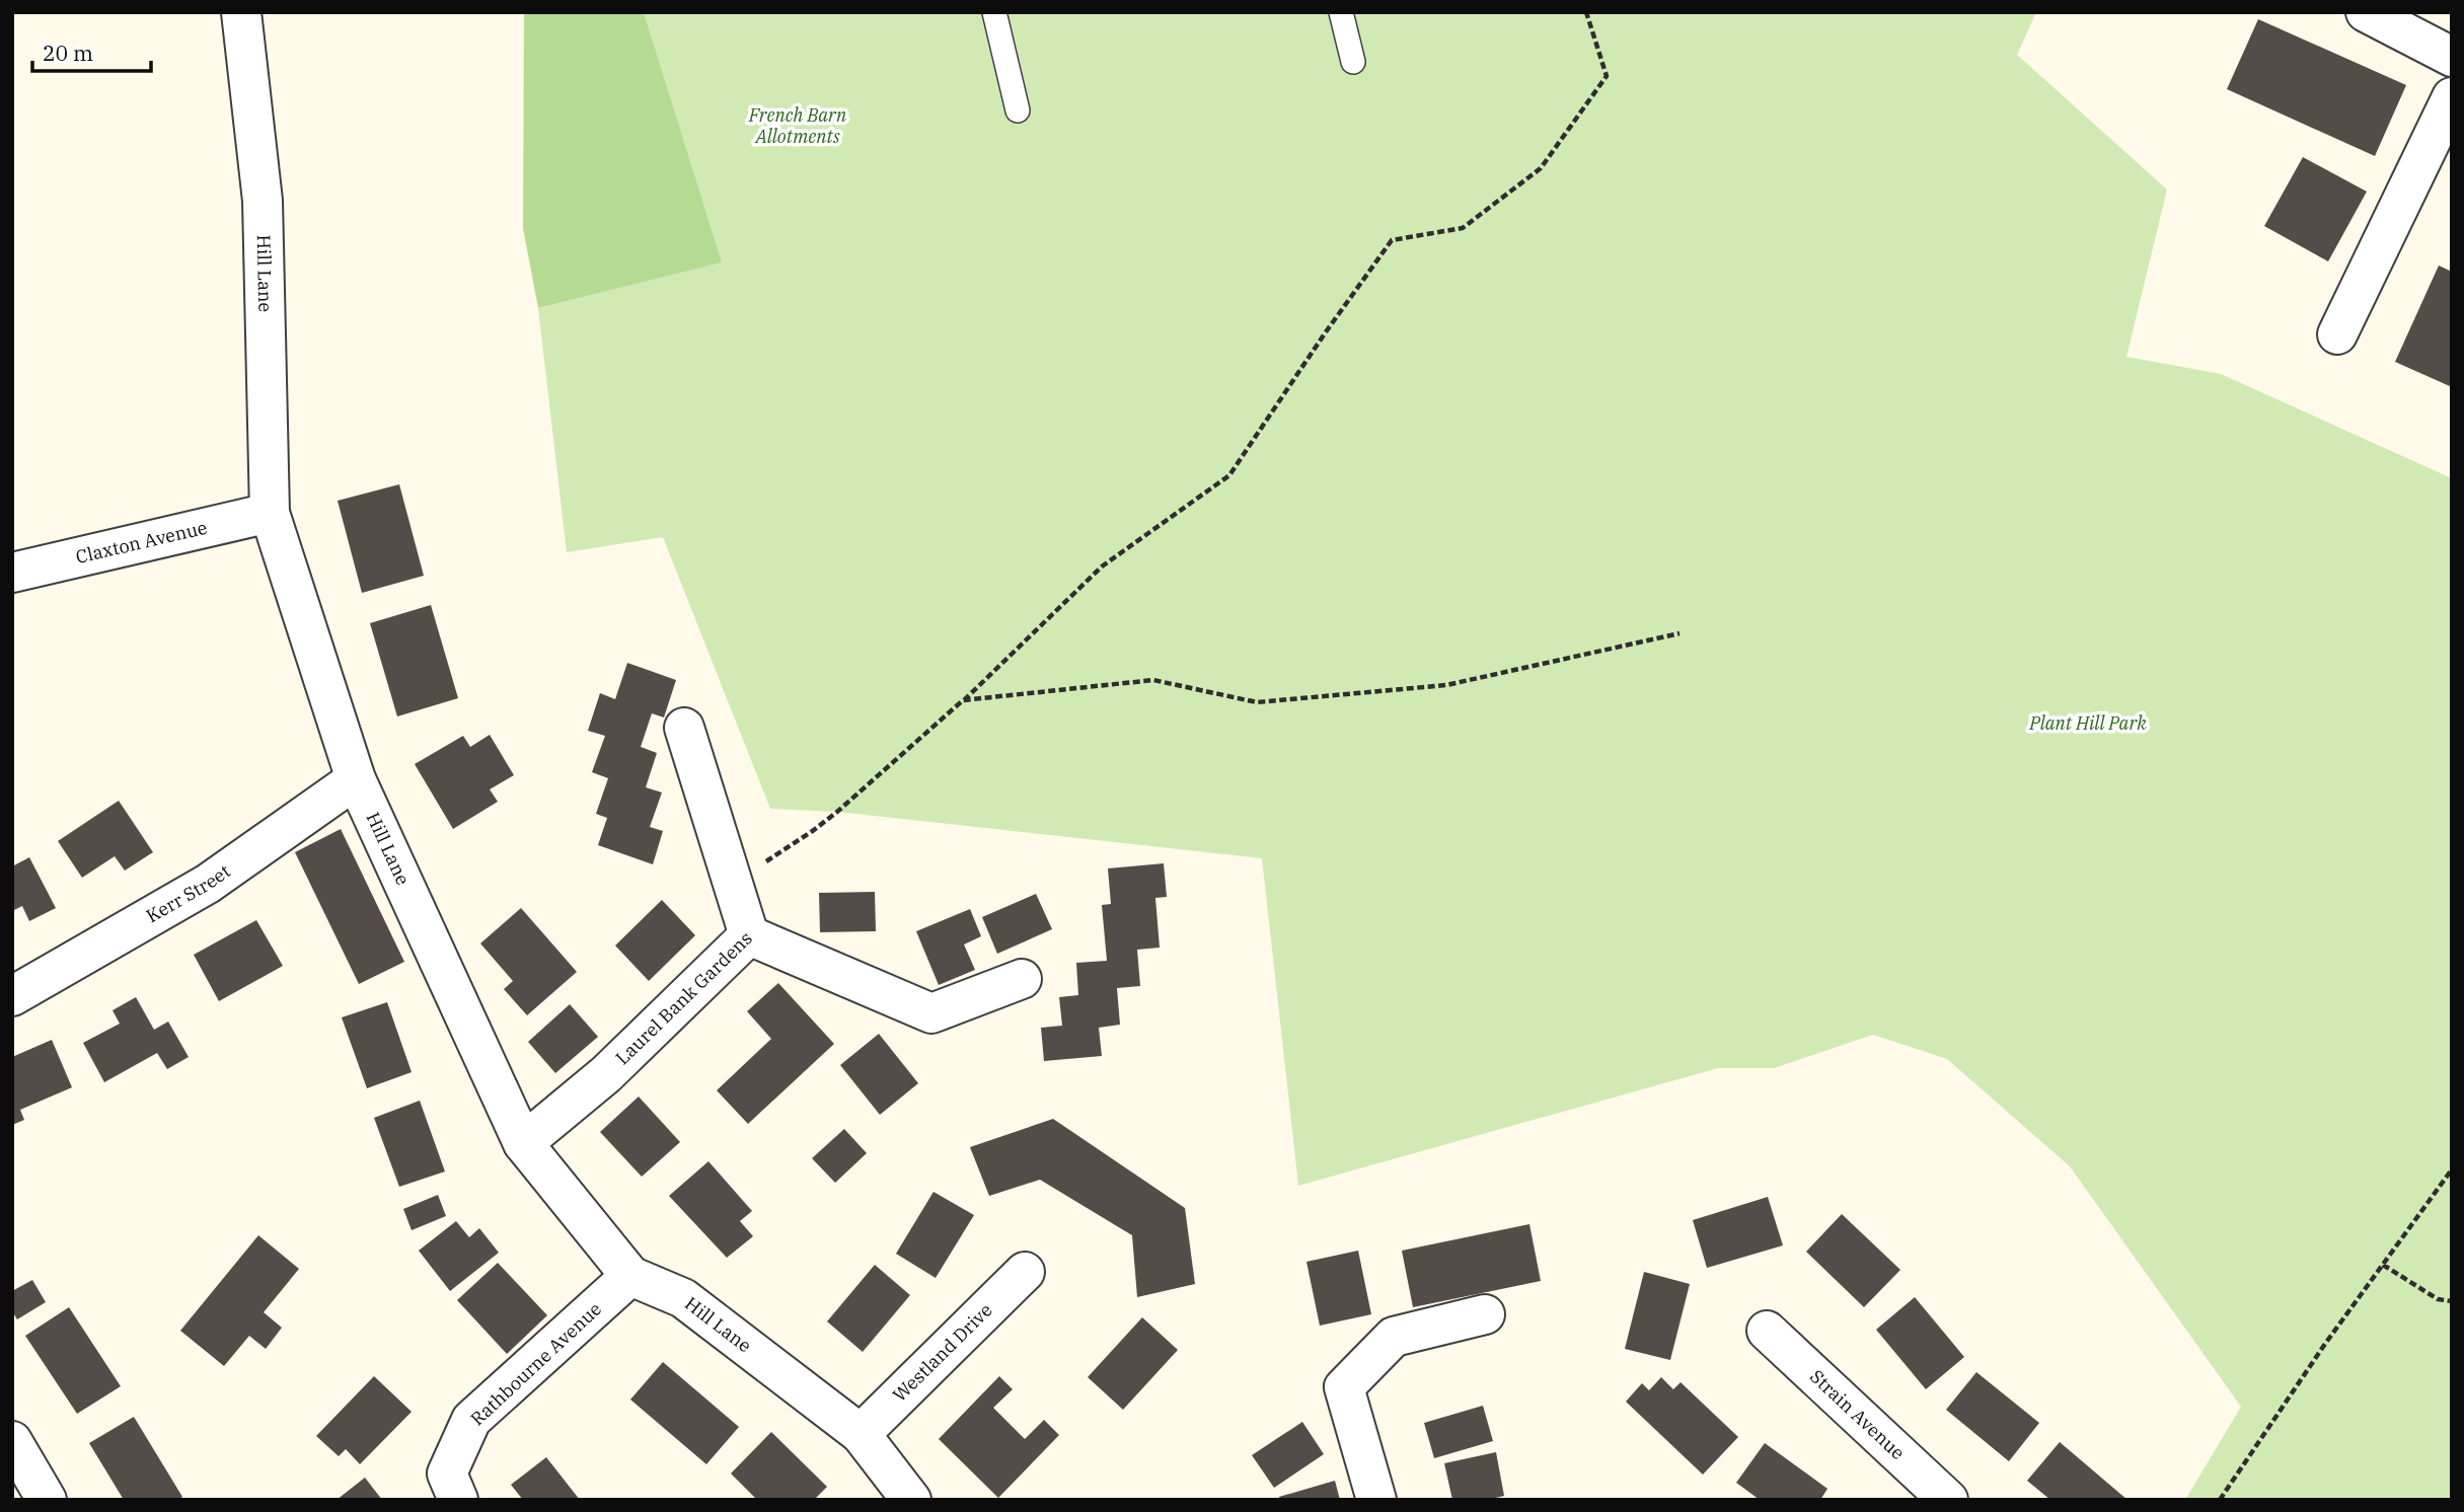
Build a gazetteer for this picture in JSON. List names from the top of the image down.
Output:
{
  "streets": {
    "street": [
      "Hill Lane",
      "Claxton Avenue",
      "Kerr Street",
      "Laurel Bank Gardens",
      "Westland Drive",
      "Rathbourne Avenue",
      "Strain Avenue"
    ]
  },
  "crossings": [
    ["Hill Lane", "Claxton Avenue"],
    ["Hill Lane", "Kerr Street"],
    ["Hill Lane", "Laurel Bank Gardens"],
    ["Hill Lane", "Westland Drive"],
    ["Hill Lane", "Rathbourne Avenue"]
  ],
  "parks": ["French Barn Allotments", "Plant Hill Park"],
  "scale_bar": "20 m"
}
